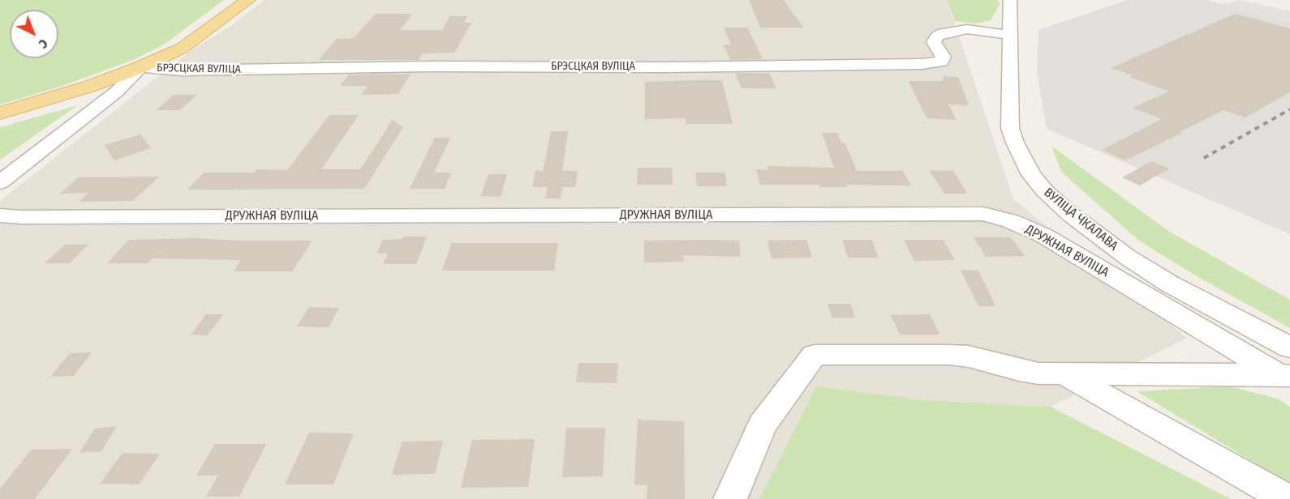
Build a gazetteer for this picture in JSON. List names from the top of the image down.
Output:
{
  "streets": {
    "street": ["БРЭСЦКАЯ ВУЛІЦА", "ДРУЖНАЯ ВУЛІЦА", "ВУЛІЦА ЧКАЛАВА"]
  },
  "crossings": [
    ["БРЭСЦКАЯ ВУЛІЦА", "ВУЛІЦА ЧКАЛАВА"]
  ],
  "north": "bottom right"
}
